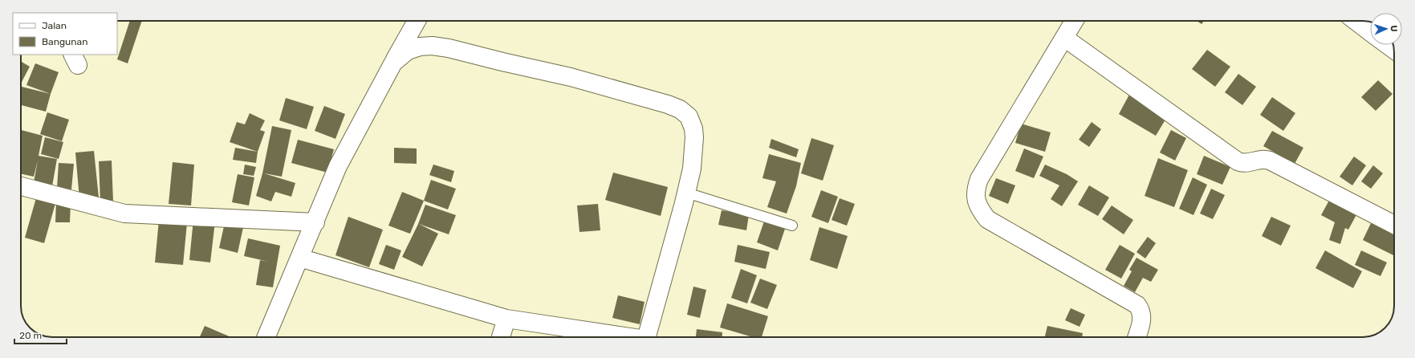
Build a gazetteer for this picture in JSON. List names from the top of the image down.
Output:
{
  "legend": ["Jalan", "Bangunan"],
  "scale_bar": "20 m",
  "north": "right"
}
